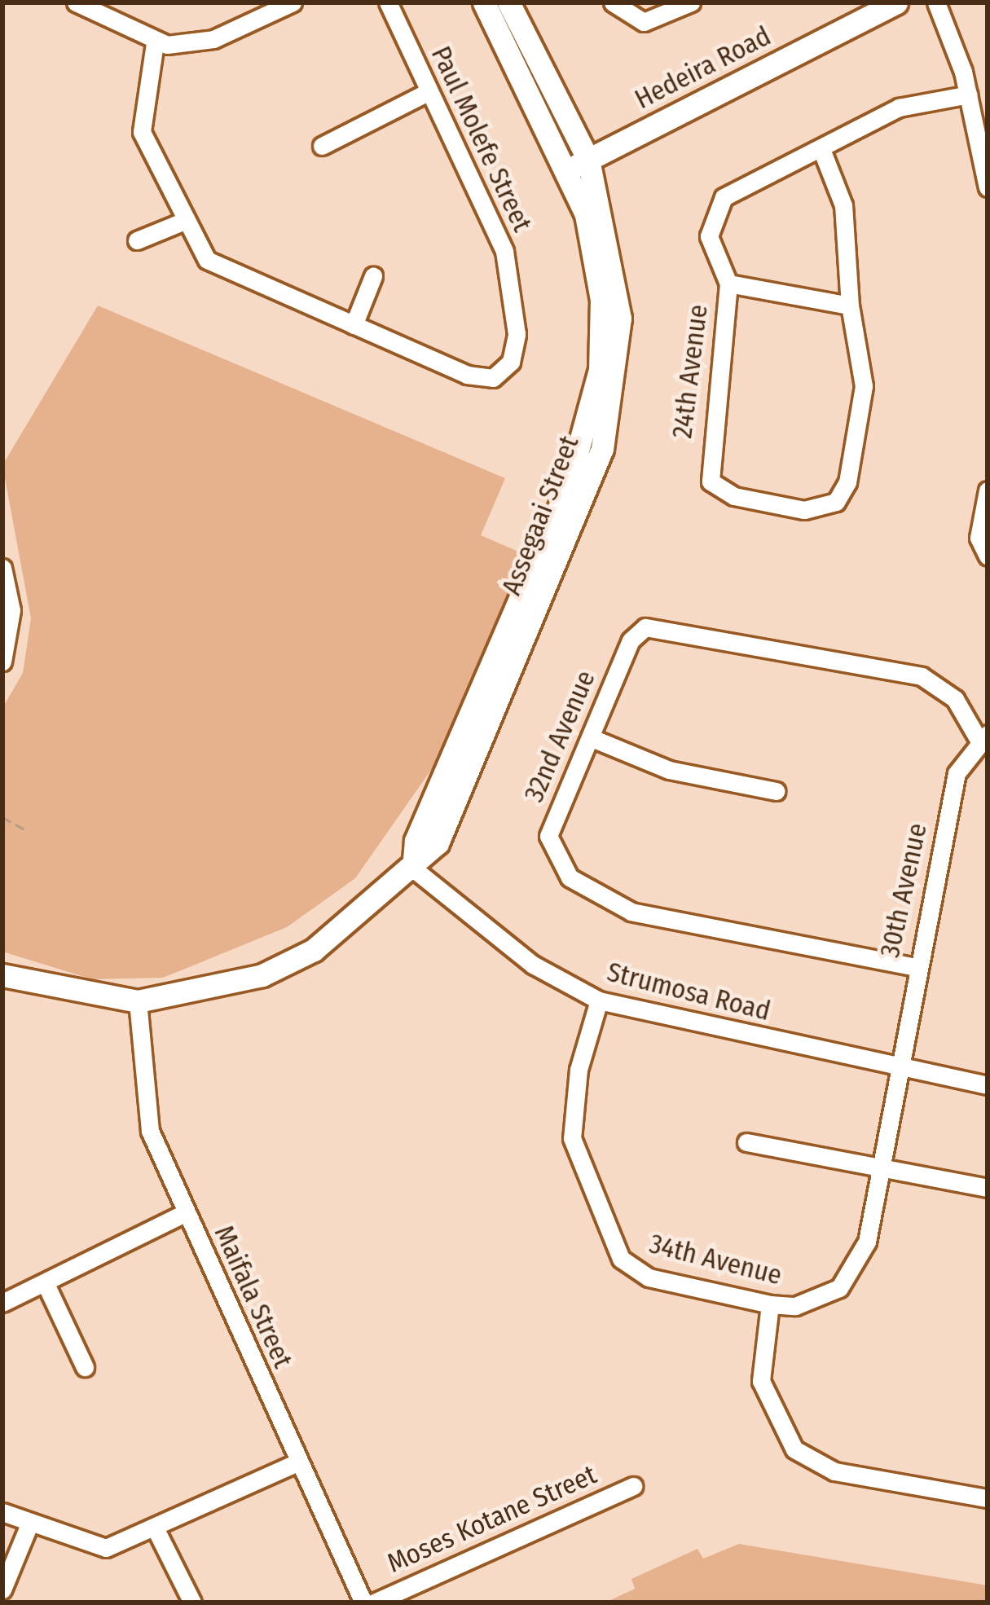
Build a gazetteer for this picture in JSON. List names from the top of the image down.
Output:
{
  "streets": {
    "street": [
      "Hedeira Road",
      "Paul Molefe Street",
      "24th Avenue",
      "Assegaai Street",
      "32nd Avenue",
      "30th Avenue",
      "Strumosa Road",
      "34th Avenue",
      "Maifala Street",
      "Moses Kotane Street"
    ]
  },
  "crossings": [
    ["Hedeira Road", "Assegaai Street"],
    ["Assegaai Street", "Strumosa Road"],
    ["Assegaai Street", "Maifala Street"],
    ["32nd Avenue", "30th Avenue"],
    ["30th Avenue", "Strumosa Road"],
    ["30th Avenue", "34th Avenue"],
    ["Strumosa Road", "34th Avenue"]
  ]
}
